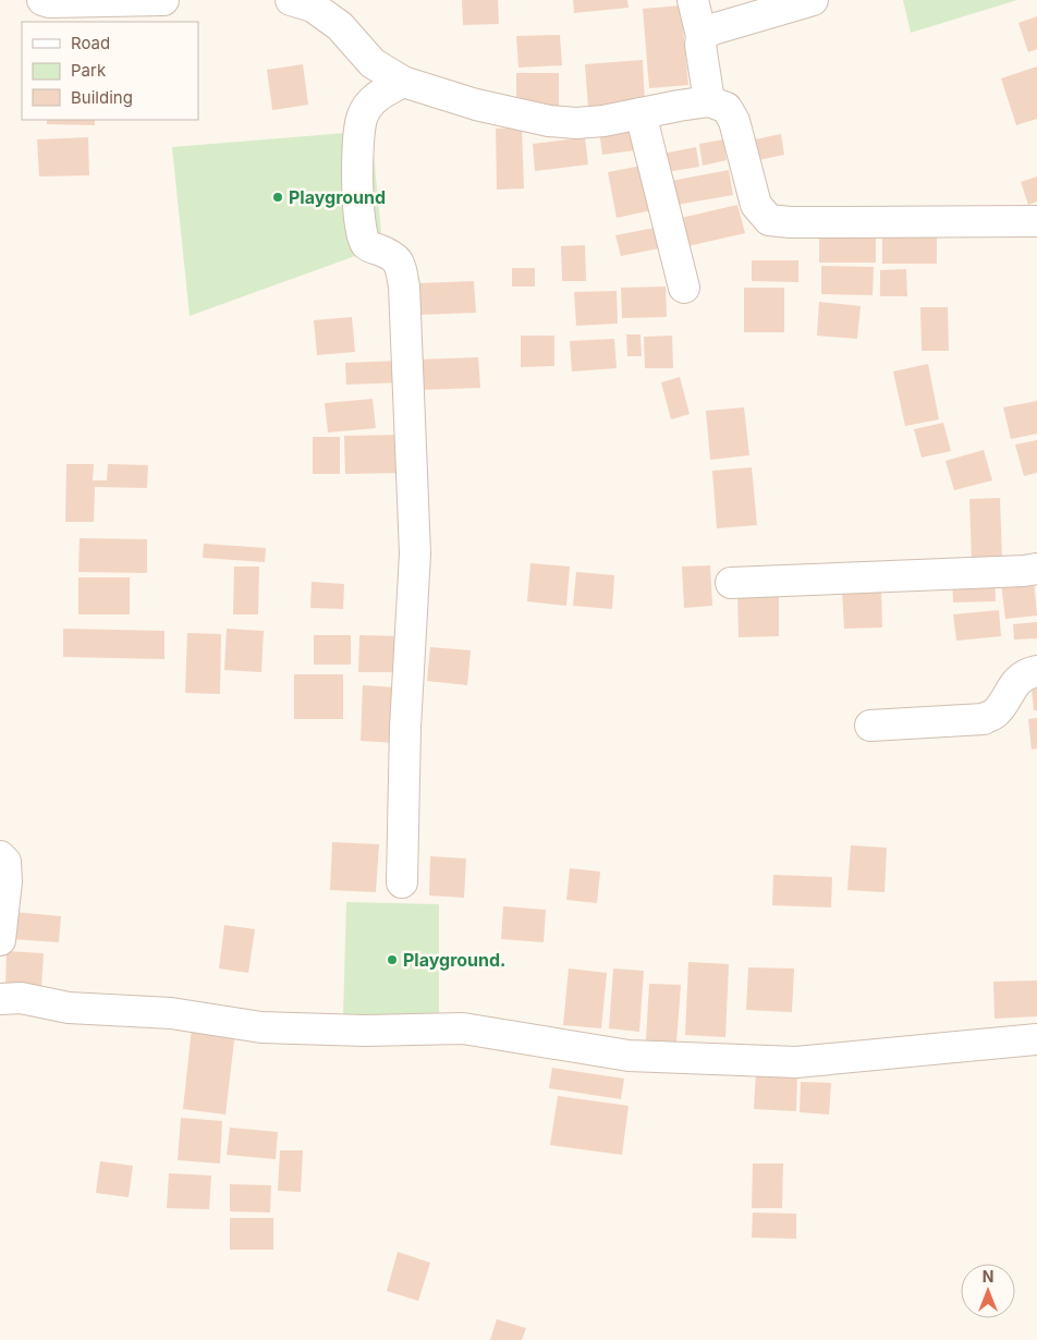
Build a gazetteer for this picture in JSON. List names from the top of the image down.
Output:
{
  "places": ["Playground", "Playground."],
  "legend": ["Road", "Park", "Building"],
  "north": "top"
}
